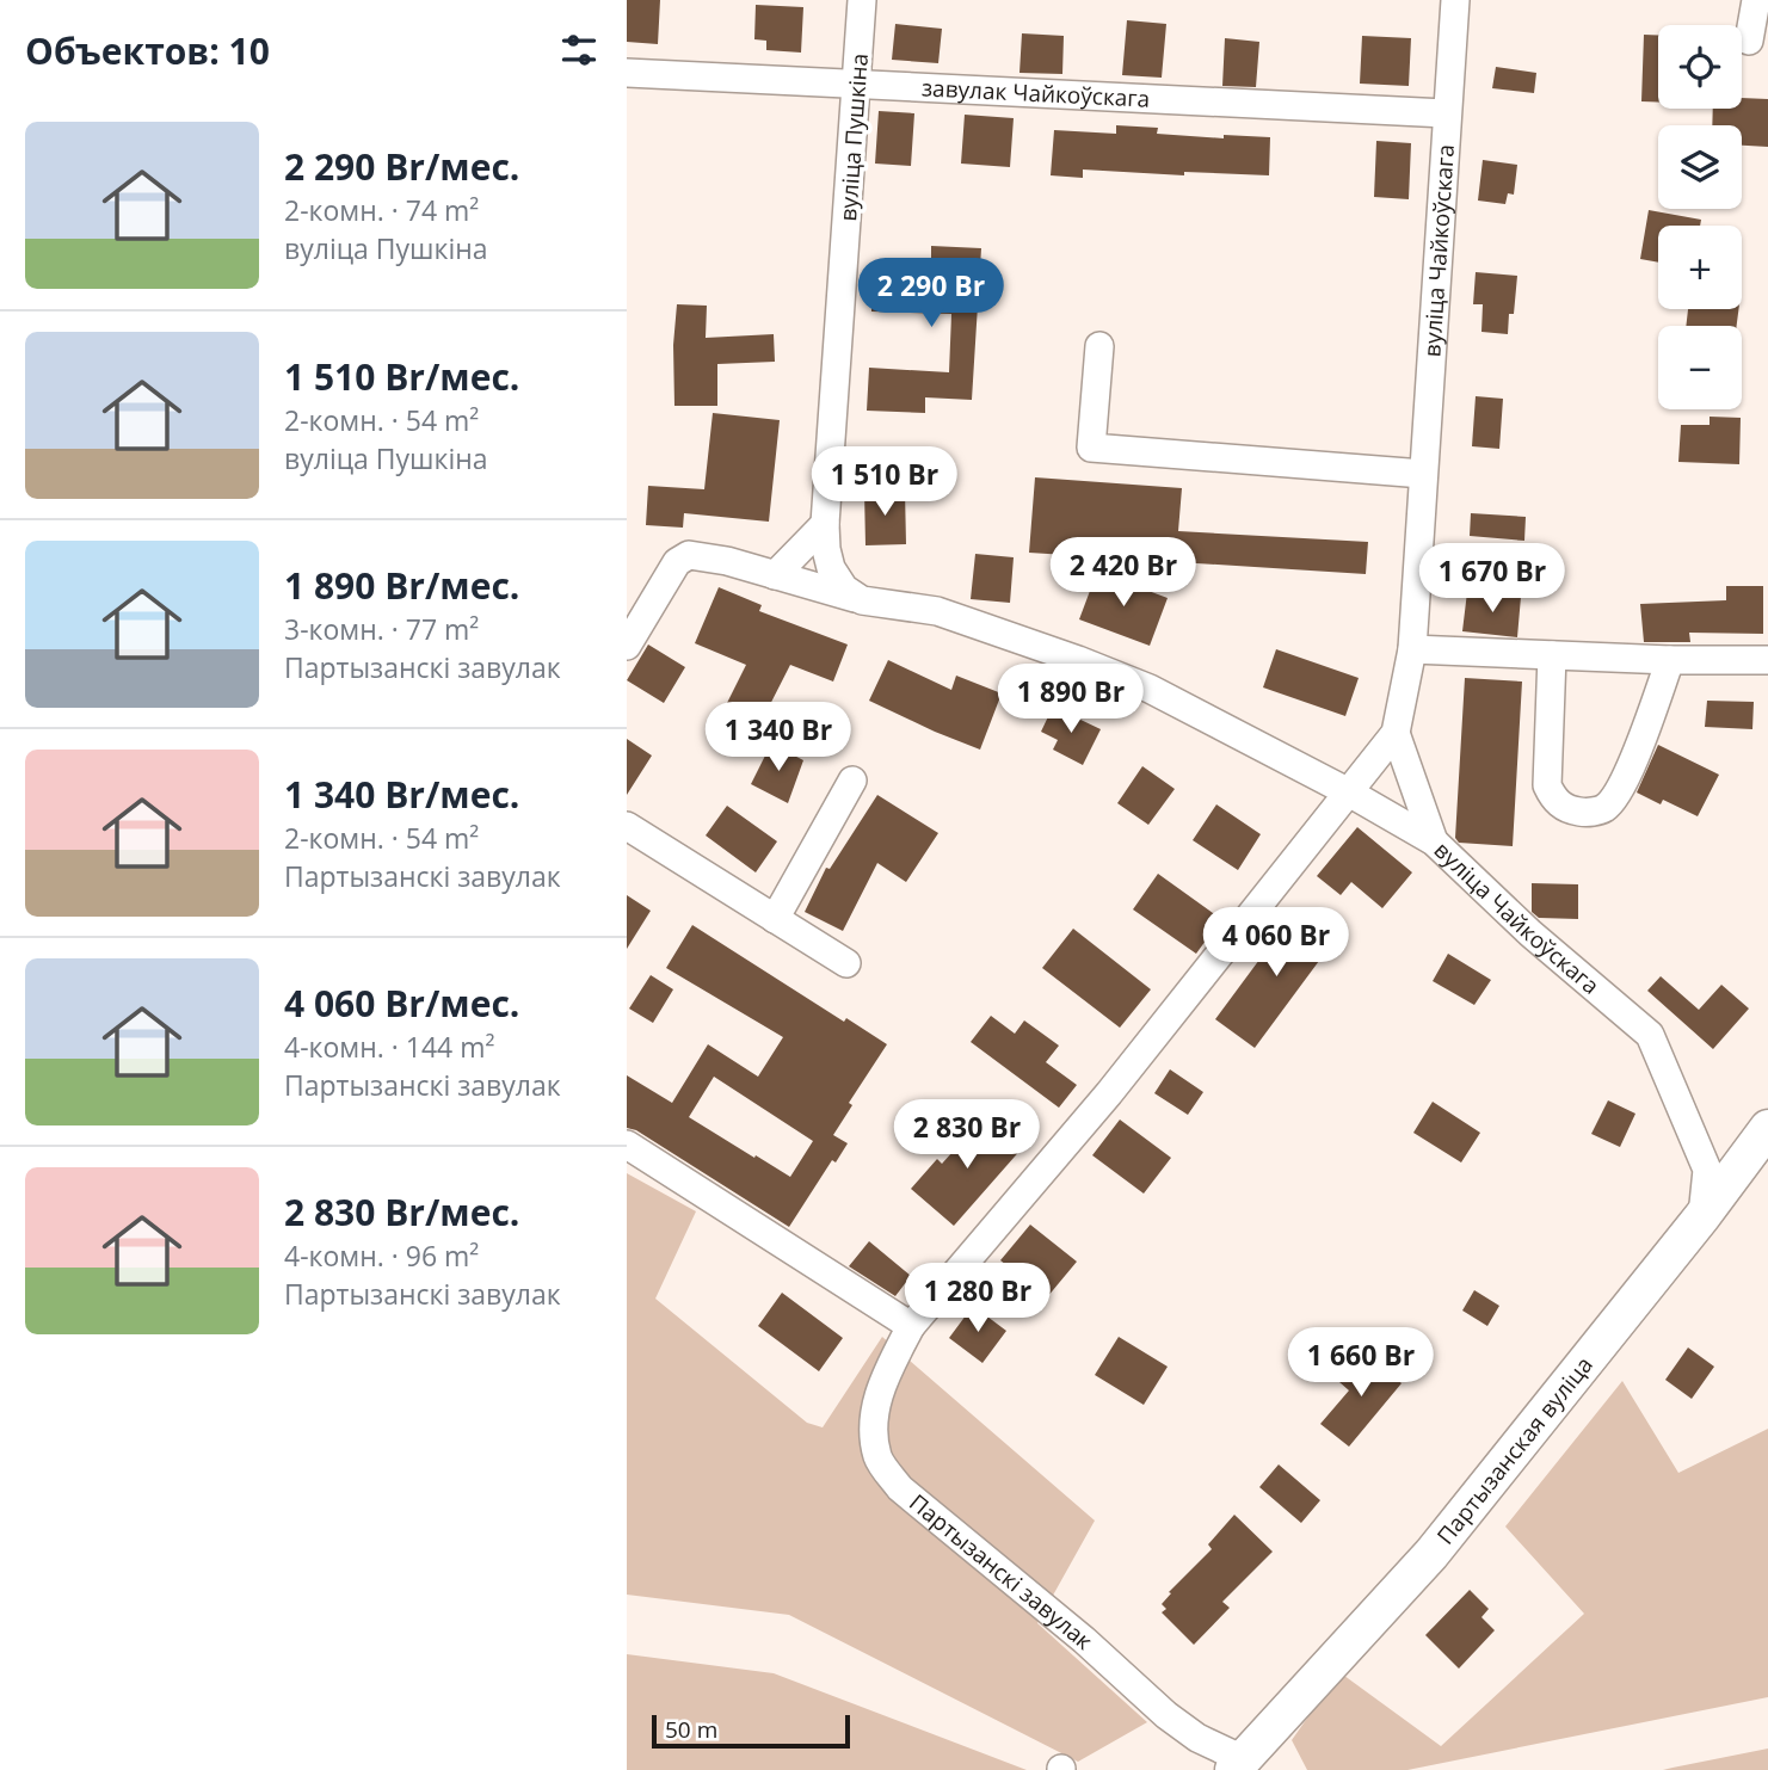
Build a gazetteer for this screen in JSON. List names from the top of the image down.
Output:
{
  "streets": {
    "main road": ["Партызанская вуліца"],
    "street": [
      "завулак Чайкоўскага",
      "вуліца Пушкіна",
      "вуліца Чайкоўскага",
      "Партызанскі завулак"
    ]
  },
  "crossings": [
    ["завулак Чайкоўскага", "вуліца Пушкіна"],
    ["завулак Чайкоўскага", "вуліца Чайкоўскага"],
    ["вуліца Чайкоўскага", "Партызанская вуліца"],
    ["вуліца Чайкоўскага", "Партызанскі завулак"],
    ["Партызанская вуліца", "Партызанскі завулак"]
  ],
  "scale_bar": "50 m",
  "page": {
    "heading": "Объектов: 10",
    "map_buttons": ["+", "−"],
    "list": [
      {
        "name": "2 290 Br/мес.",
        "note": "2-комн. · 74 m² · вуліца Пушкіна"
      },
      {
        "name": "1 510 Br/мес.",
        "note": "2-комн. · 54 m² · вуліца Пушкіна"
      },
      {
        "name": "1 890 Br/мес.",
        "note": "3-комн. · 77 m² · Партызанскі завулак"
      },
      {
        "name": "1 340 Br/мес.",
        "note": "2-комн. · 54 m² · Партызанскі завулак"
      },
      {
        "name": "4 060 Br/мес.",
        "note": "4-комн. · 144 m² · Партызанскі завулак"
      },
      {
        "name": "2 830 Br/мес.",
        "note": "4-комн. · 96 m² · Партызанскі завулак"
      }
    ],
    "price": [
      "2 290 Br",
      "1 510 Br",
      "2 420 Br",
      "1 670 Br",
      "1 890 Br",
      "1 340 Br",
      "4 060 Br",
      "2 830 Br",
      "1 280 Br",
      "1 660 Br"
    ],
    "scale": "50 m"
  }
}
